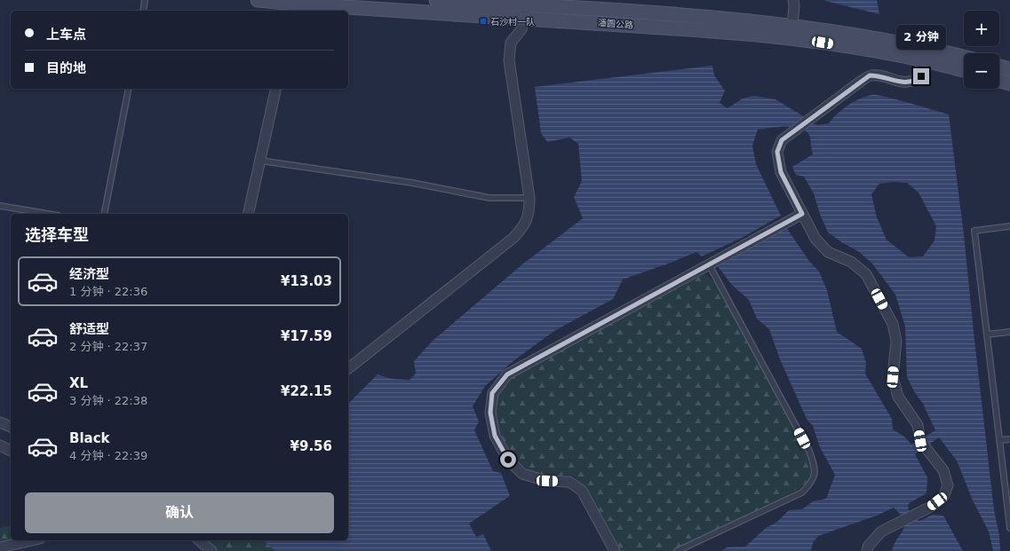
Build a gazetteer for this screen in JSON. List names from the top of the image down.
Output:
{
  "streets": {
    "main road": ["潘圆公路"]
  },
  "places": {
    "transit": ["石沙村一队"]
  },
  "page": {
    "map_buttons": ["+", "−"],
    "banner": ["上车点", "目的地"],
    "bubble": "2 分钟",
    "heading": "选择车型",
    "list": [
      {
        "name": "经济型",
        "note": "1 分钟 · 22:36",
        "value": "¥13.03"
      },
      {
        "name": "舒适型",
        "note": "2 分钟 · 22:37",
        "value": "¥17.59"
      },
      {
        "name": "XL",
        "note": "3 分钟 · 22:38",
        "value": "¥22.15"
      },
      {
        "name": "Black",
        "note": "4 分钟 · 22:39",
        "value": "¥9.56"
      }
    ],
    "buttons": "确认"
  }
}
